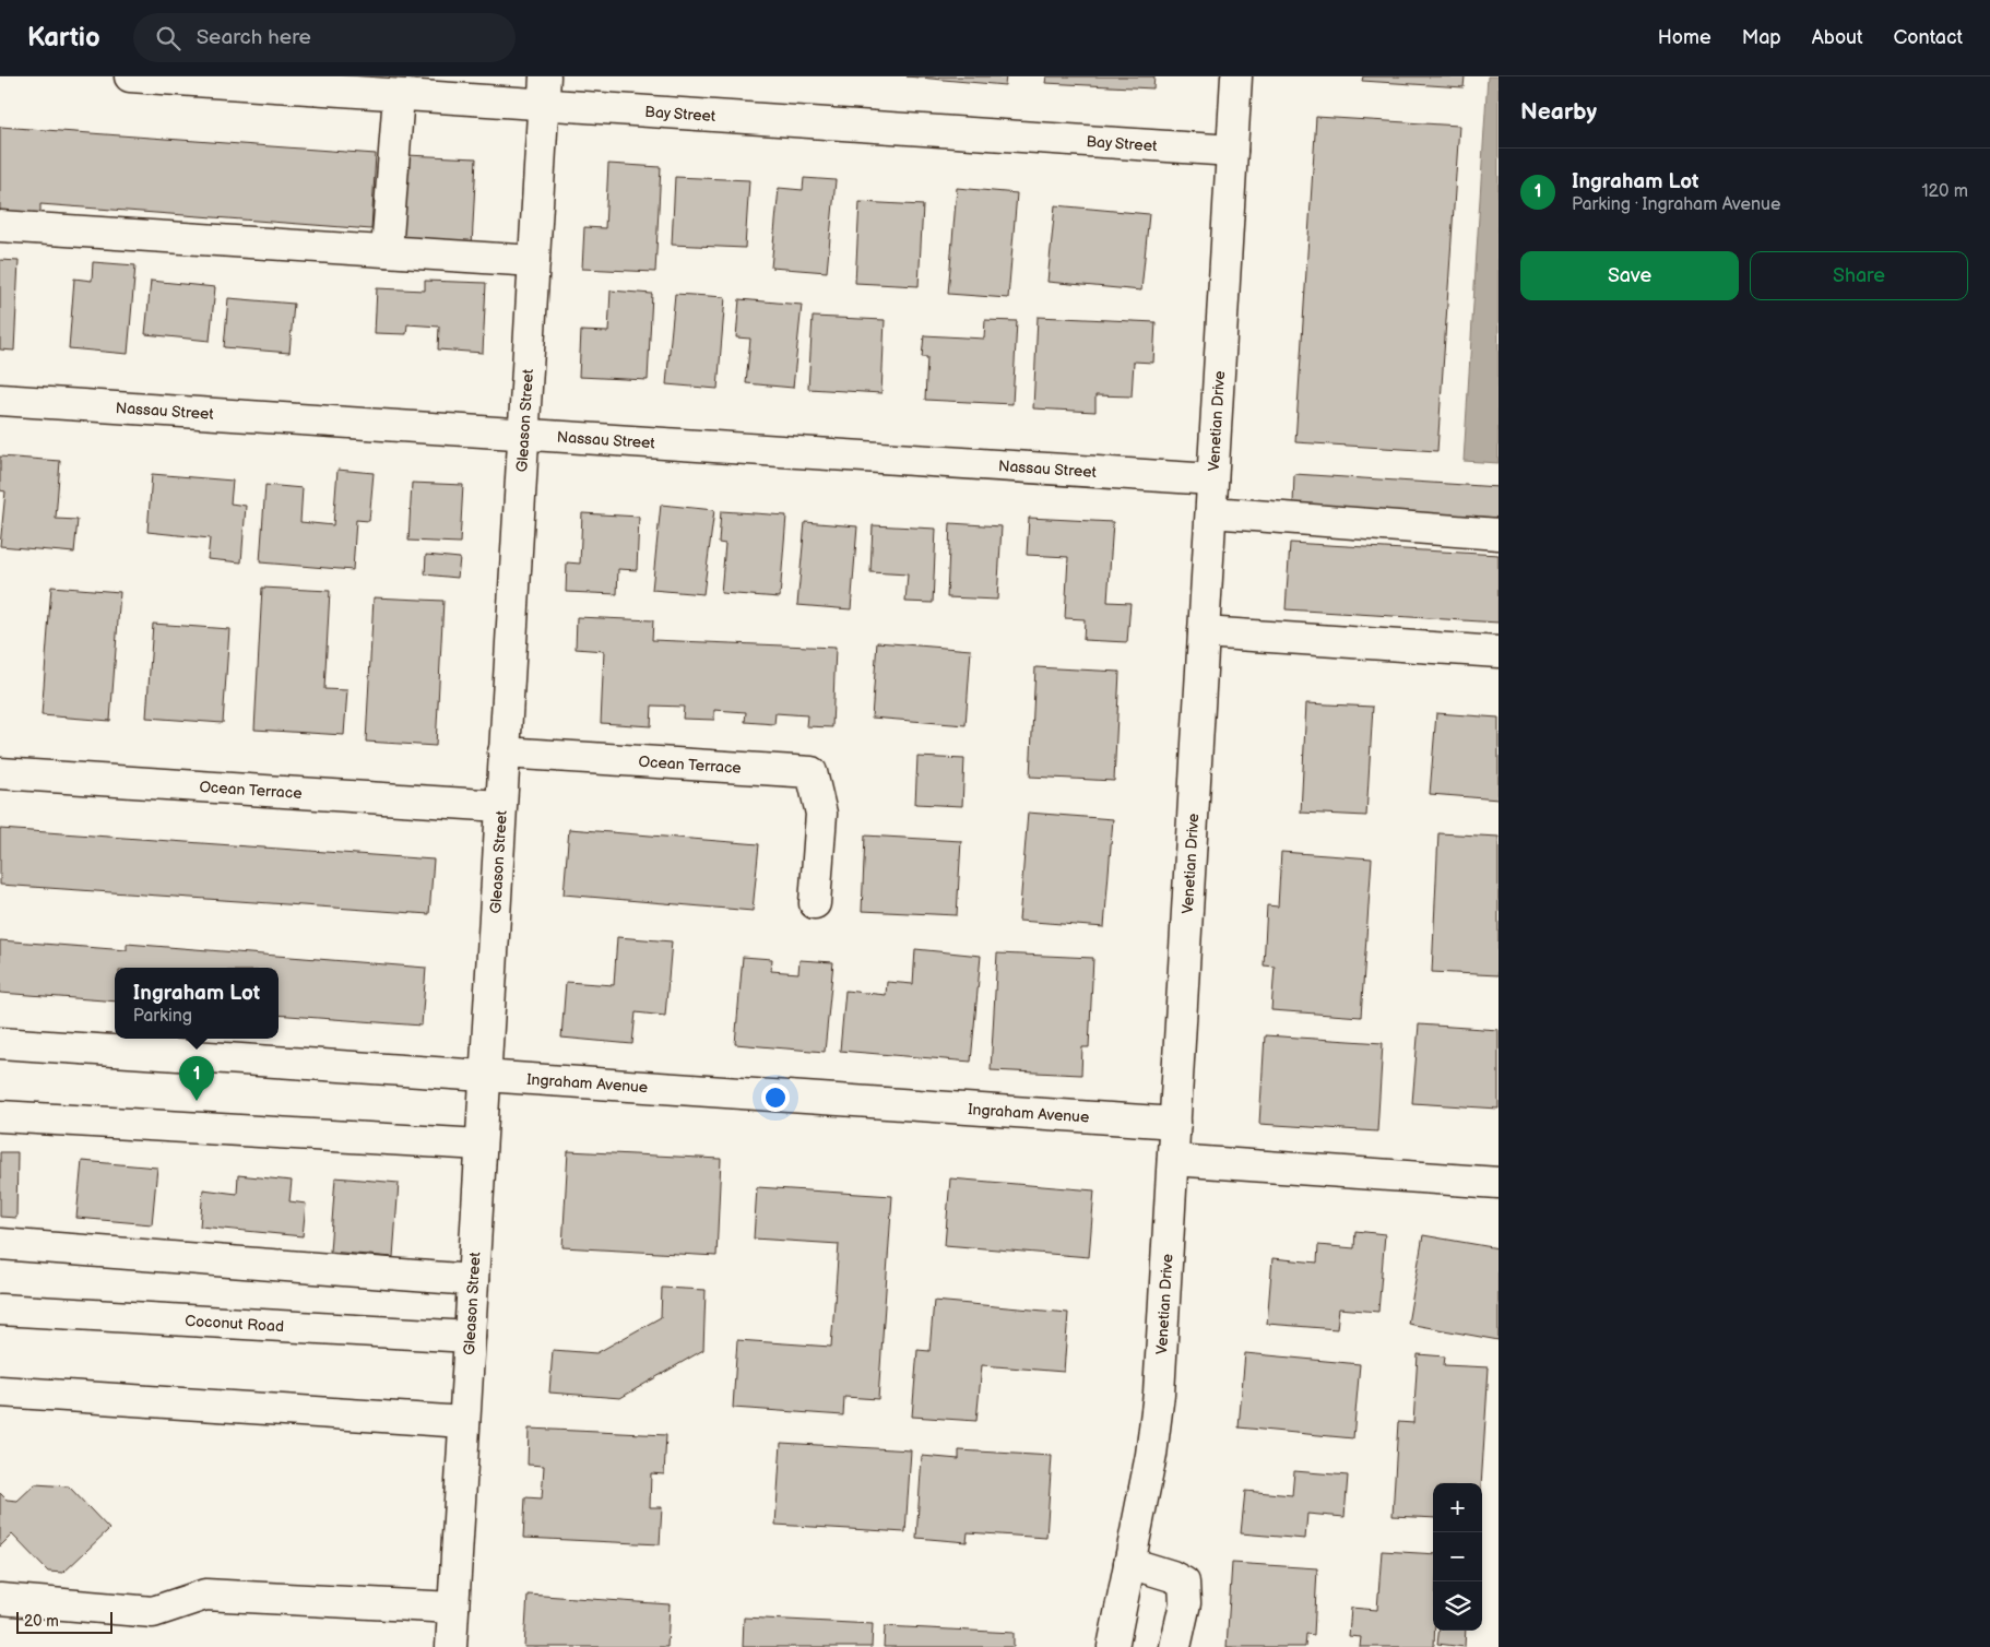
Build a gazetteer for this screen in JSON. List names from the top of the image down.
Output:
{
  "streets": {
    "street": [
      "Bay Street",
      "Nassau Street",
      "Gleason Street",
      "Venetian Drive",
      "Ocean Terrace",
      "Ingraham Avenue",
      "Coconut Road"
    ]
  },
  "crossings": [
    ["Bay Street", "Gleason Street"],
    ["Bay Street", "Venetian Drive"],
    ["Nassau Street", "Gleason Street"],
    ["Nassau Street", "Venetian Drive"],
    ["Gleason Street", "Ocean Terrace"],
    ["Gleason Street", "Ingraham Avenue"],
    ["Gleason Street", "Coconut Road"],
    ["Venetian Drive", "Ingraham Avenue"]
  ],
  "scale_bar": "20 m",
  "page": {
    "header": "Kartio",
    "search": "Search here",
    "nav": [
      "Home",
      "Map",
      "About",
      "Contact"
    ],
    "heading": "Nearby",
    "list": [
      {
        "mark": "1",
        "name": "Ingraham Lot",
        "note": "Parking · Ingraham Avenue",
        "value": "120 m"
      }
    ],
    "buttons": ["Save", "Share"],
    "popup": ["Ingraham Lot", "Parking"],
    "pins": "1",
    "map_buttons": ["+", "−"],
    "scale": "20 m"
  }
}
